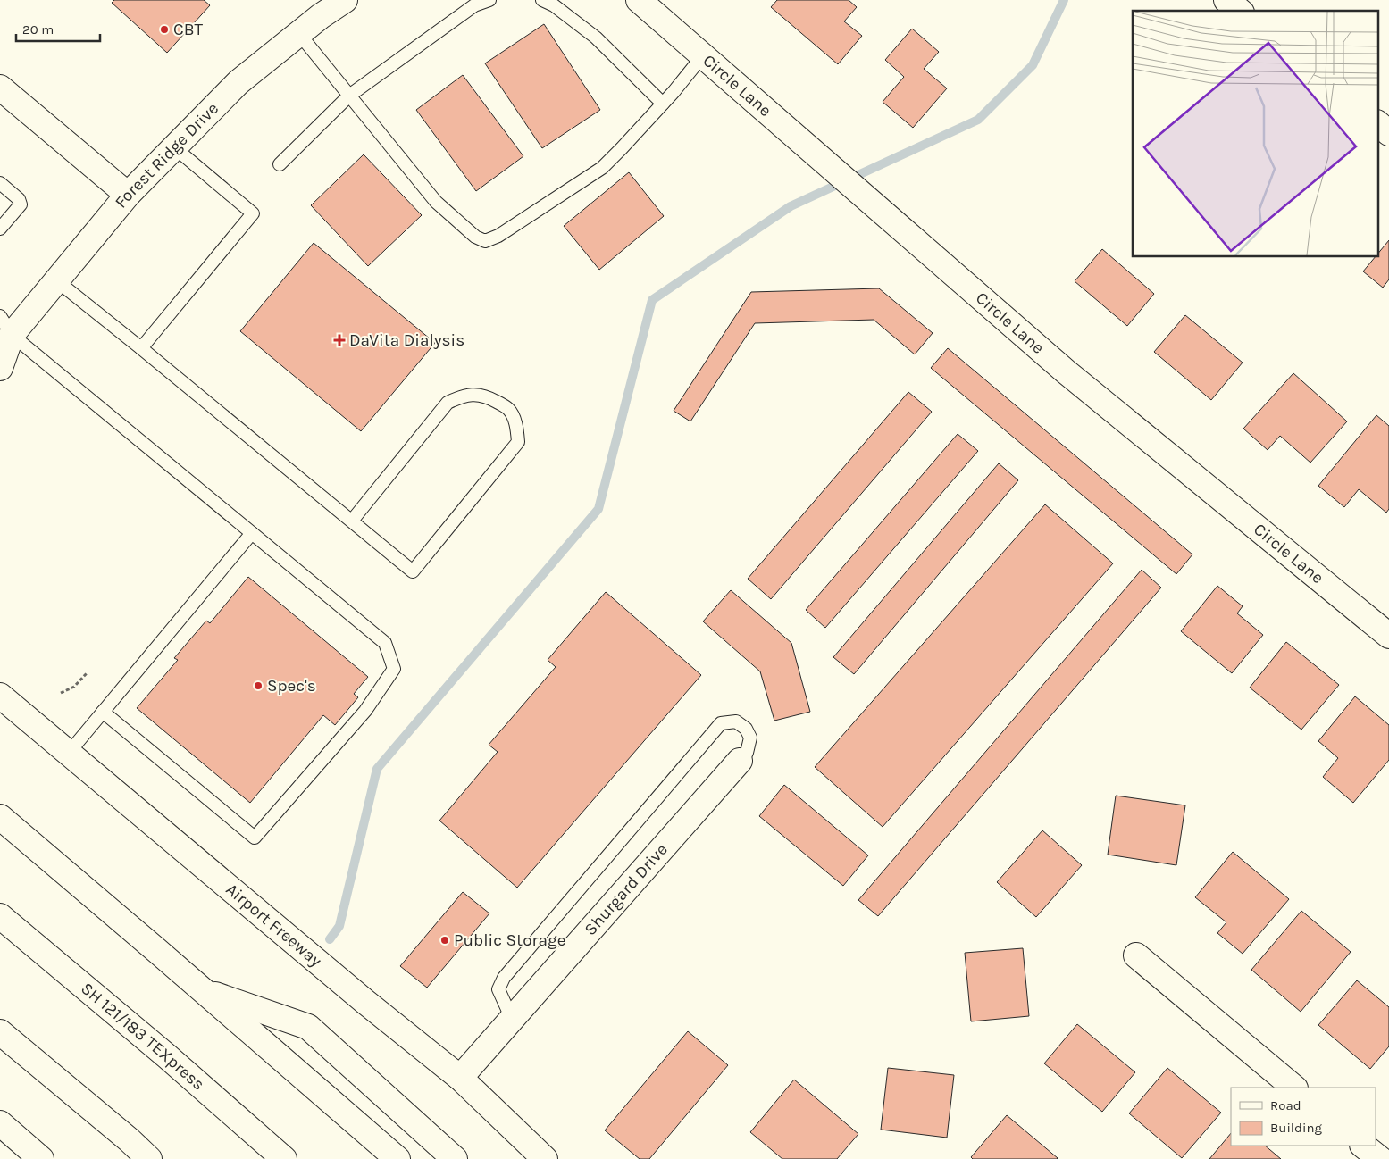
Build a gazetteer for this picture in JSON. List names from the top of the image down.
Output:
{
  "streets": {
    "main road": [
      "Circle Lane",
      "Forest Ridge Drive",
      "Shurgard Drive",
      "Airport Freeway",
      "SH 121/183 TEXpress"
    ]
  },
  "crossings": [
    ["Shurgard Drive", "Airport Freeway"]
  ],
  "places": {
    "other": ["CBT", "Spec's", "Public Storage"],
    "health": ["DaVita Dialysis"]
  },
  "legend": ["Road", "Building"],
  "scale_bar": "20 m"
}
